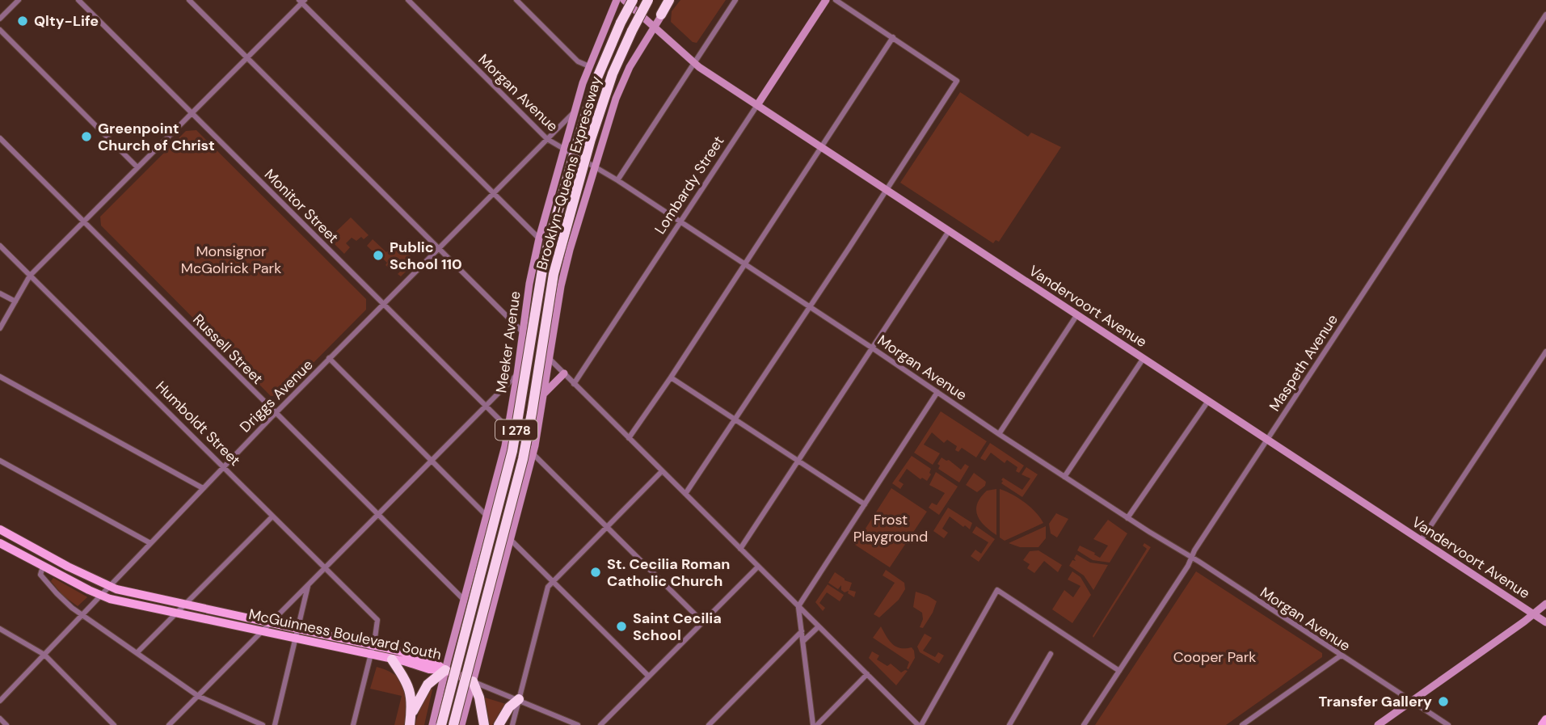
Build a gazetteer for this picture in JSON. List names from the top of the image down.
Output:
{
  "streets": {
    "highway": ["Brooklyn-Queens Expressway", "I 278"],
    "main road": [
      "Lombardy Street",
      "Vandervoort Avenue",
      "Meeker Avenue",
      "McGuinness Boulevard South"
    ],
    "street": [
      "Morgan Avenue",
      "Monitor Street",
      "Russell Street",
      "Maspeth Avenue",
      "Driggs Avenue",
      "Humboldt Street"
    ]
  },
  "crossings": [
    ["Morgan Avenue", "Lombardy Street"],
    ["Morgan Avenue", "Meeker Avenue"],
    ["Morgan Avenue", "Maspeth Avenue"],
    ["Morgan Avenue", "Driggs Avenue"],
    ["Lombardy Street", "Vandervoort Avenue"],
    ["Monitor Street", "Meeker Avenue"],
    ["Monitor Street", "Driggs Avenue"],
    ["Vandervoort Avenue", "Maspeth Avenue"],
    ["Meeker Avenue", "Russell Street"],
    ["Meeker Avenue", "Driggs Avenue"],
    ["Meeker Avenue", "McGuinness Boulevard South"],
    ["Russell Street", "Driggs Avenue"],
    ["Driggs Avenue", "Humboldt Street"],
    ["Driggs Avenue", "McGuinness Boulevard South"],
    ["Humboldt Street", "McGuinness Boulevard South"]
  ],
  "parks": ["Monsignor McGolrick Park", "Frost Playground", "Cooper Park"],
  "places": [
    "Qlty-Life",
    "Greenpoint Church of Christ",
    "Public School 110",
    "St. Cecilia Roman Catholic Church",
    "Saint Cecilia School",
    "Transfer Gallery"
  ]
}
